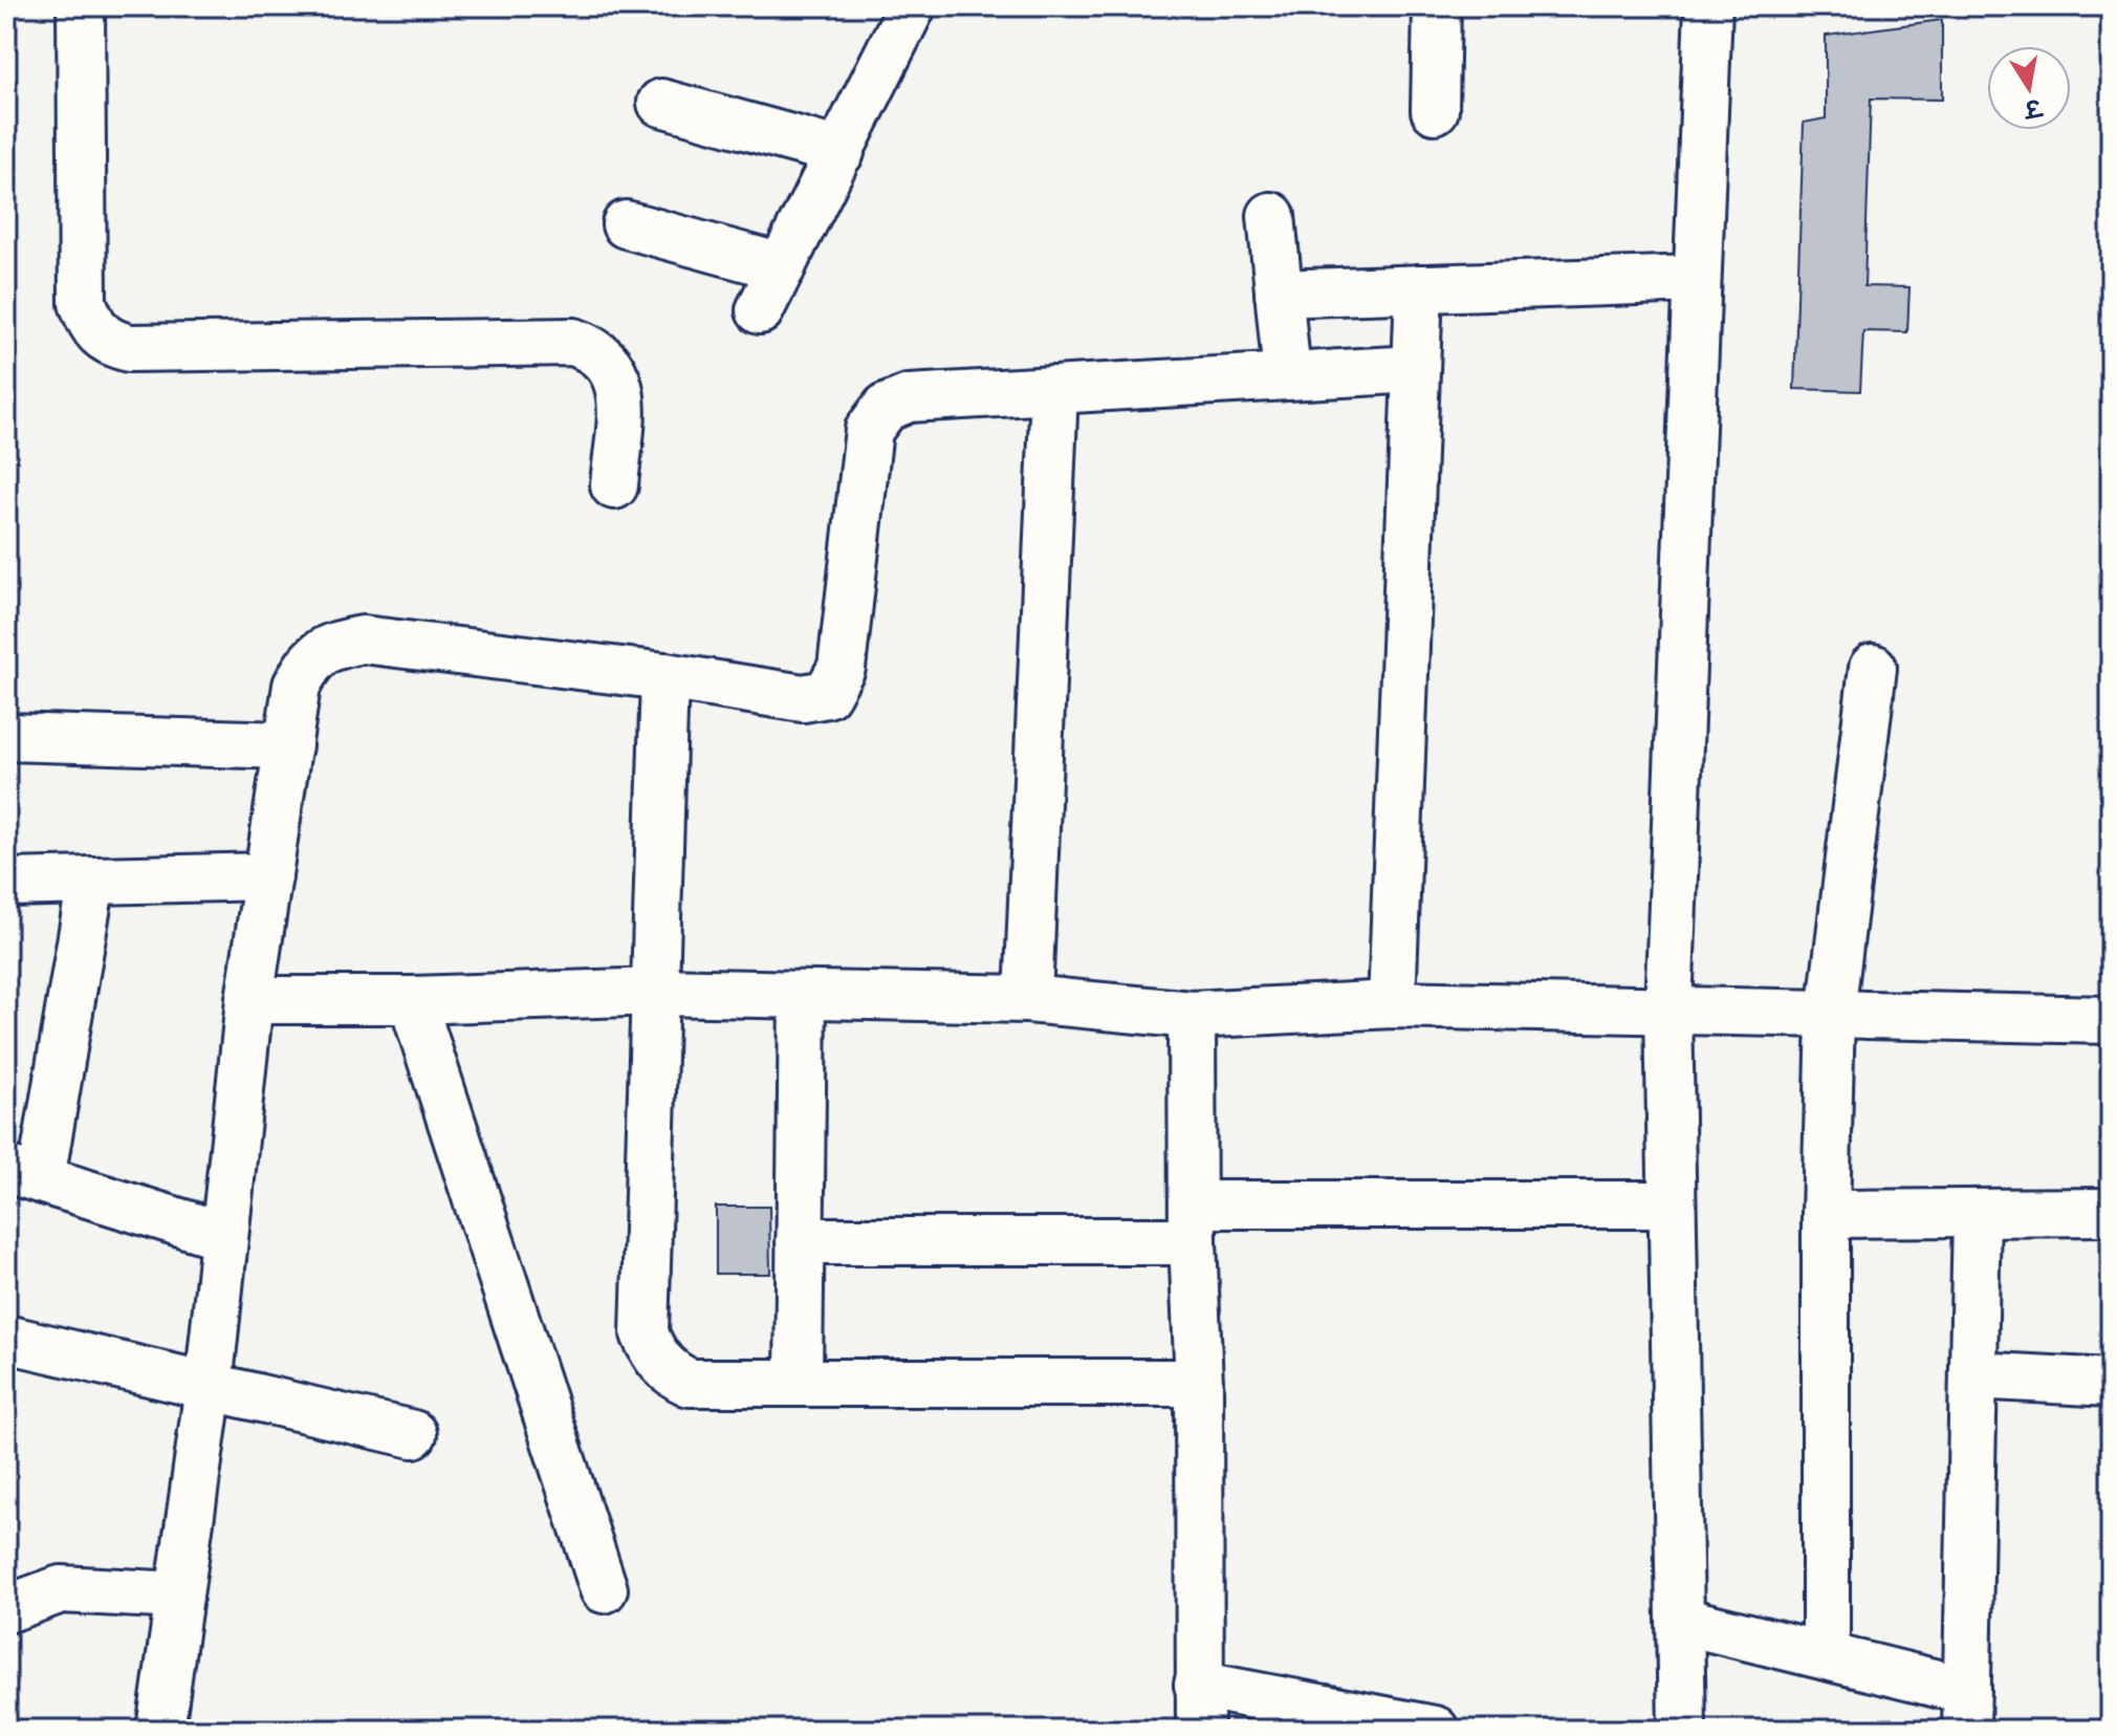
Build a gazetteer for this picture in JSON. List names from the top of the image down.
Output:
{
  "north": "bottom"
}
